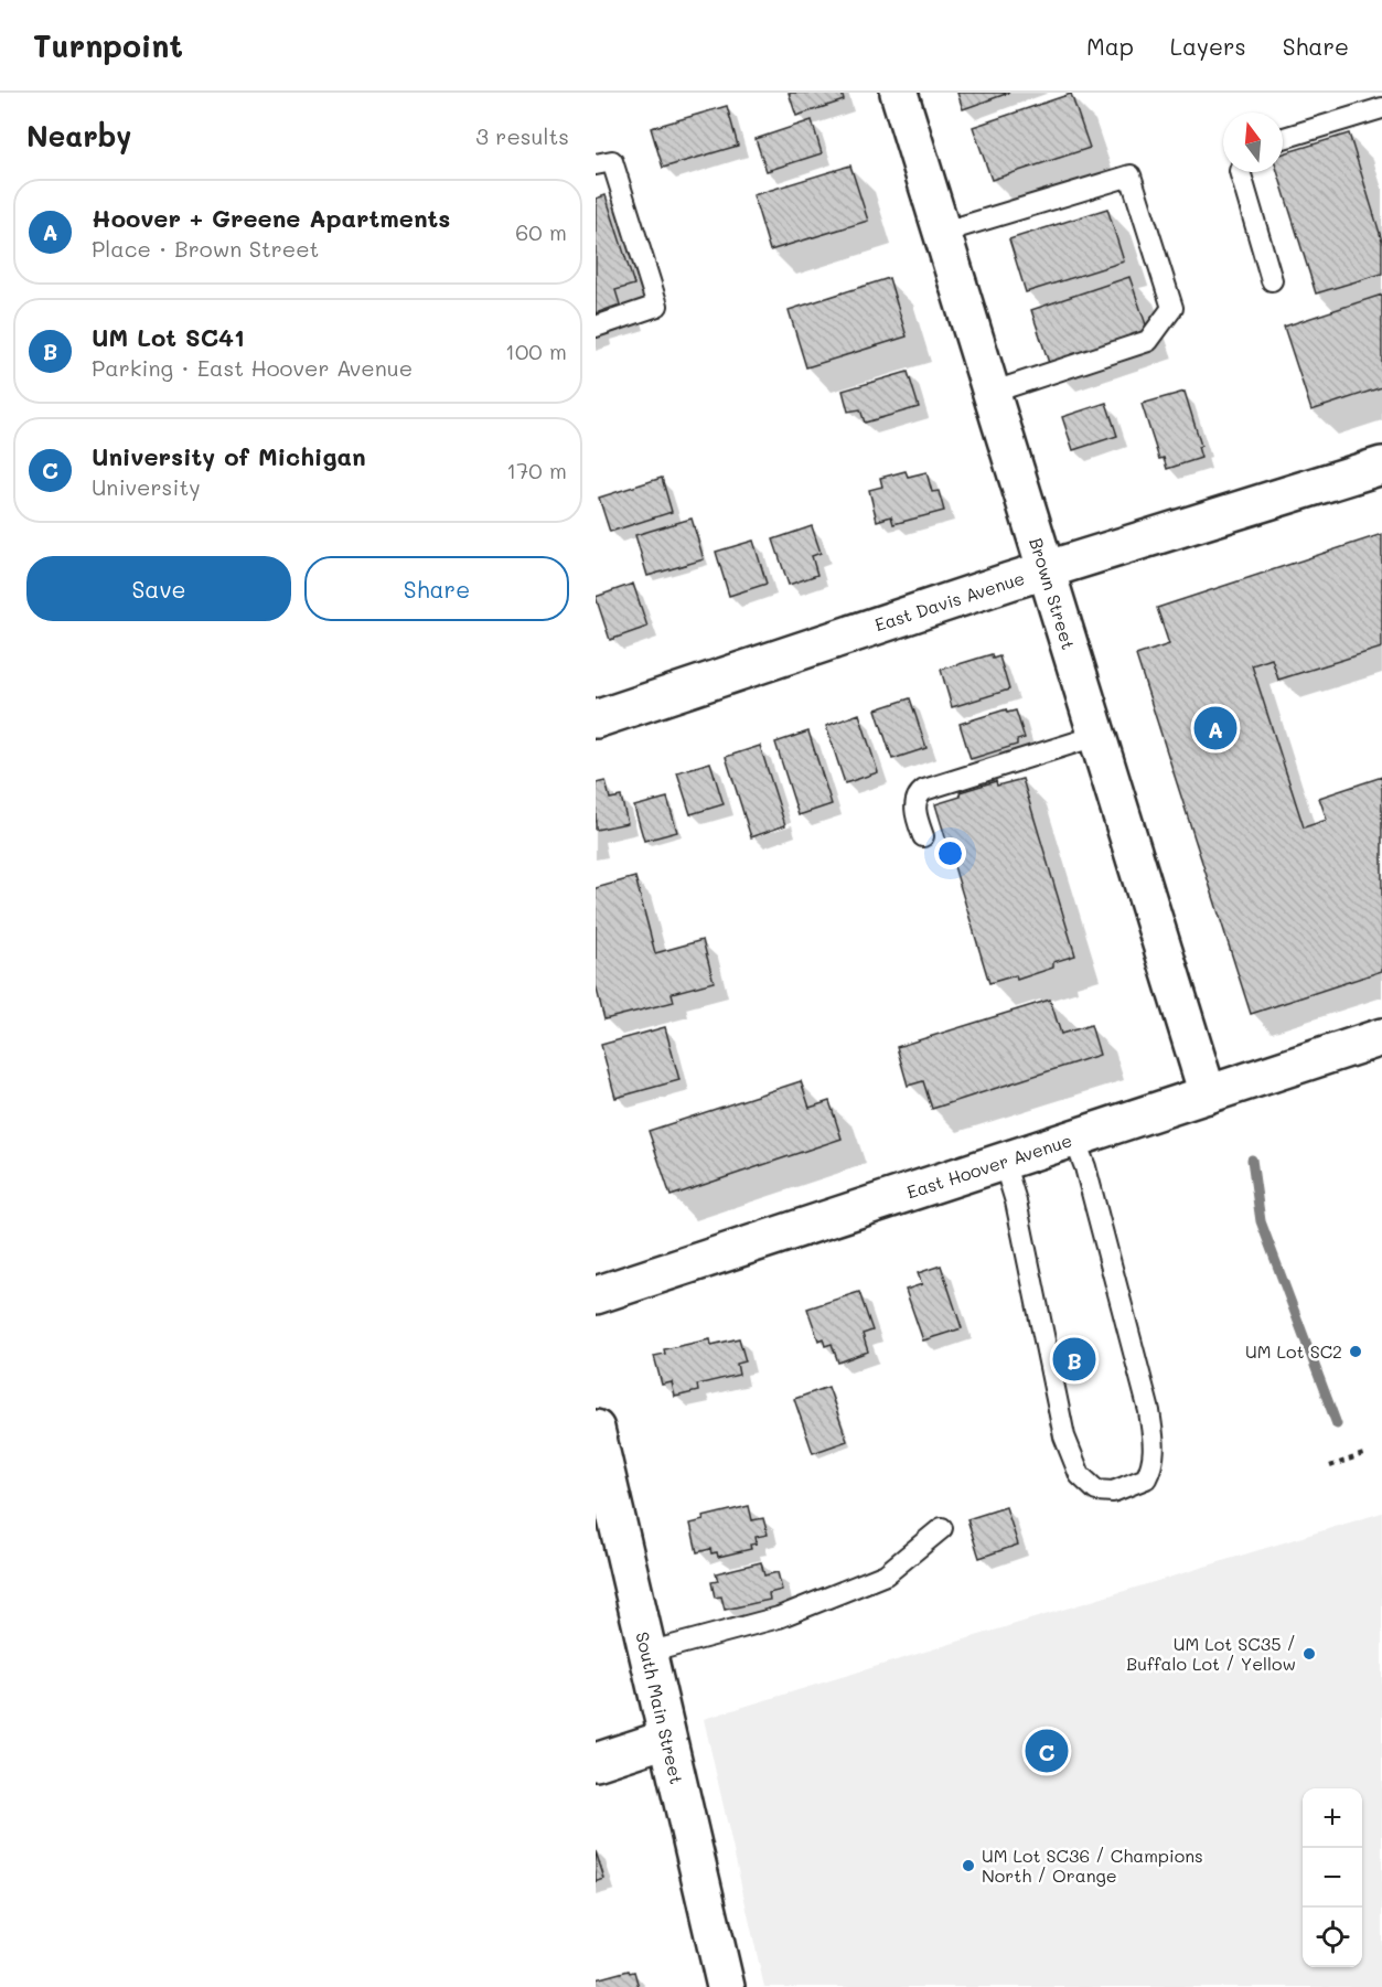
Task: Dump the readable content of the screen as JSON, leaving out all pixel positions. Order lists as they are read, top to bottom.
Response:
{
  "streets": {
    "street": [
      "Brown Street",
      "East Davis Avenue",
      "East Hoover Avenue",
      "South Main Street"
    ]
  },
  "crossings": [
    ["Brown Street", "East Davis Avenue"],
    ["Brown Street", "East Hoover Avenue"]
  ],
  "places": ["UM Lot SC2", "UM Lot SC35 / Buffalo Lot / Yellow", "UM Lot SC36 / Champions North / Orange"],
  "north": "top",
  "page": {
    "header": "Turnpoint",
    "nav": ["Map", "Layers", "Share"],
    "heading": ["Nearby", "3 results"],
    "list": [
      {
        "mark": "A",
        "name": "Hoover + Greene Apartments",
        "note": "Place · Brown Street",
        "value": "60 m"
      },
      {
        "mark": "B",
        "name": "UM Lot SC41",
        "note": "Parking · East Hoover Avenue",
        "value": "100 m"
      },
      {
        "mark": "C",
        "name": "University of Michigan",
        "note": "University",
        "value": "170 m"
      }
    ],
    "buttons": ["Save", "Share"],
    "pins": ["A", "B", "C"],
    "map_buttons": ["+", "−"]
  }
}
